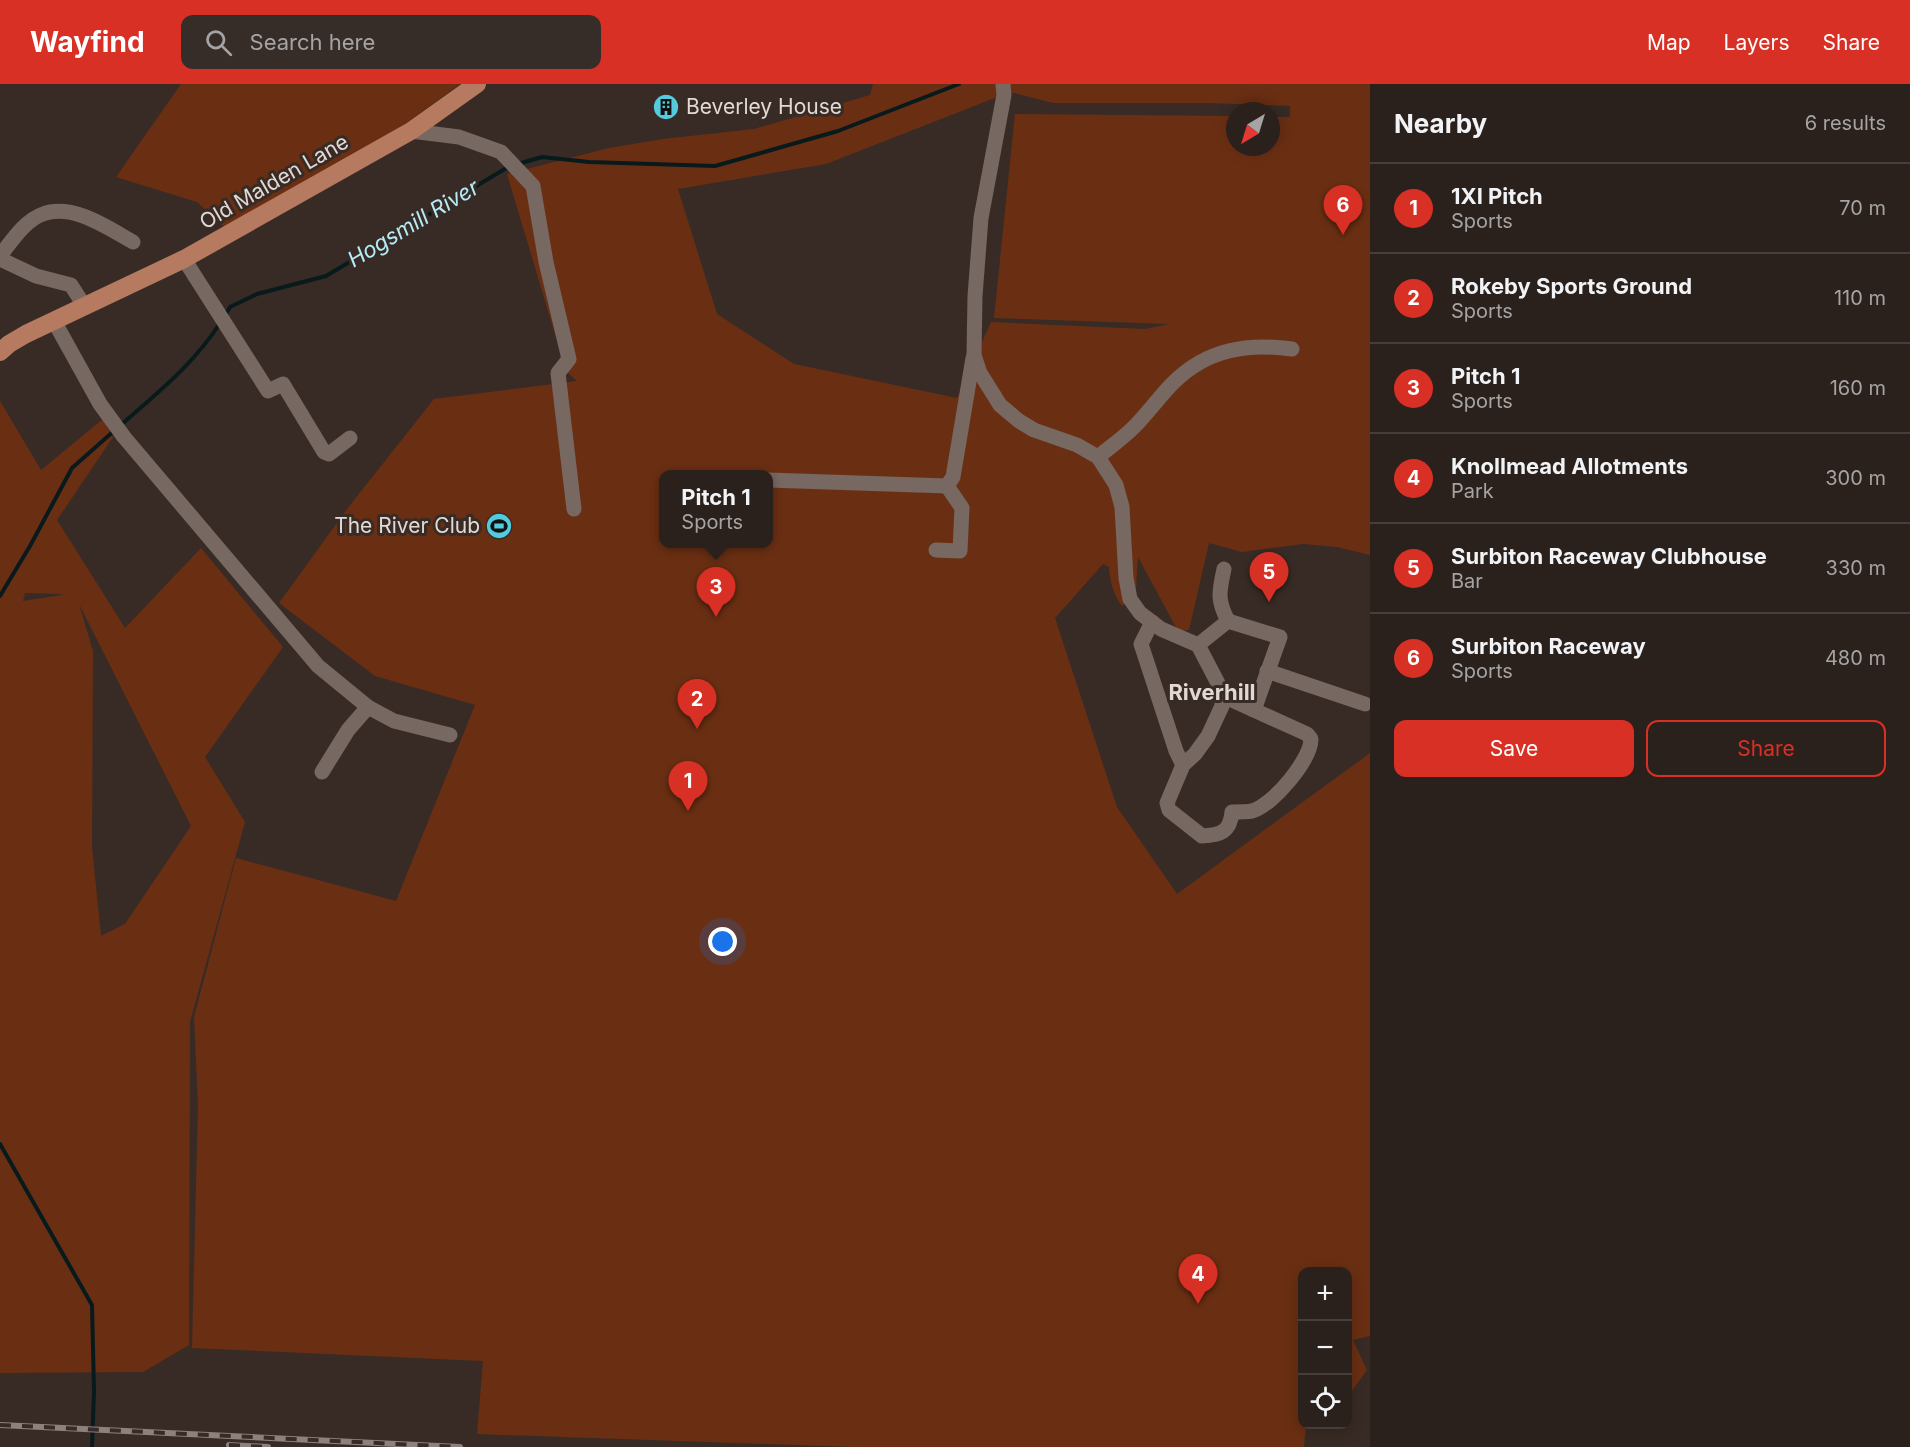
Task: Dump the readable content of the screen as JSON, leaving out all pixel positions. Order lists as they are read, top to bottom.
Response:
{
  "streets": {
    "main road": ["Old Malden Lane"]
  },
  "districts": ["Riverhill"],
  "water": ["Hogsmill River"],
  "places": {
    "building": ["Beverley House"],
    "sports": ["The River Club"]
  },
  "north": "bottom left",
  "page": {
    "header": "Wayfind",
    "search": "Search here",
    "nav": ["Map", "Layers", "Share"],
    "heading": ["Nearby", "6 results"],
    "list": [
      {
        "mark": "1",
        "name": "1XI Pitch",
        "note": "Sports",
        "value": "70 m"
      },
      {
        "mark": "2",
        "name": "Rokeby Sports Ground",
        "note": "Sports",
        "value": "110 m"
      },
      {
        "mark": "3",
        "name": "Pitch 1",
        "note": "Sports",
        "value": "160 m"
      },
      {
        "mark": "4",
        "name": "Knollmead Allotments",
        "note": "Park",
        "value": "300 m"
      },
      {
        "mark": "5",
        "name": "Surbiton Raceway Clubhouse",
        "note": "Bar",
        "value": "330 m"
      },
      {
        "mark": "6",
        "name": "Surbiton Raceway",
        "note": "Sports",
        "value": "480 m"
      }
    ],
    "pins": [
      "6",
      "5",
      "3",
      "2",
      "1",
      "4"
    ],
    "popup": ["Pitch 1", "Sports"],
    "buttons": ["Save", "Share"],
    "map_buttons": ["+", "−"]
  }
}
